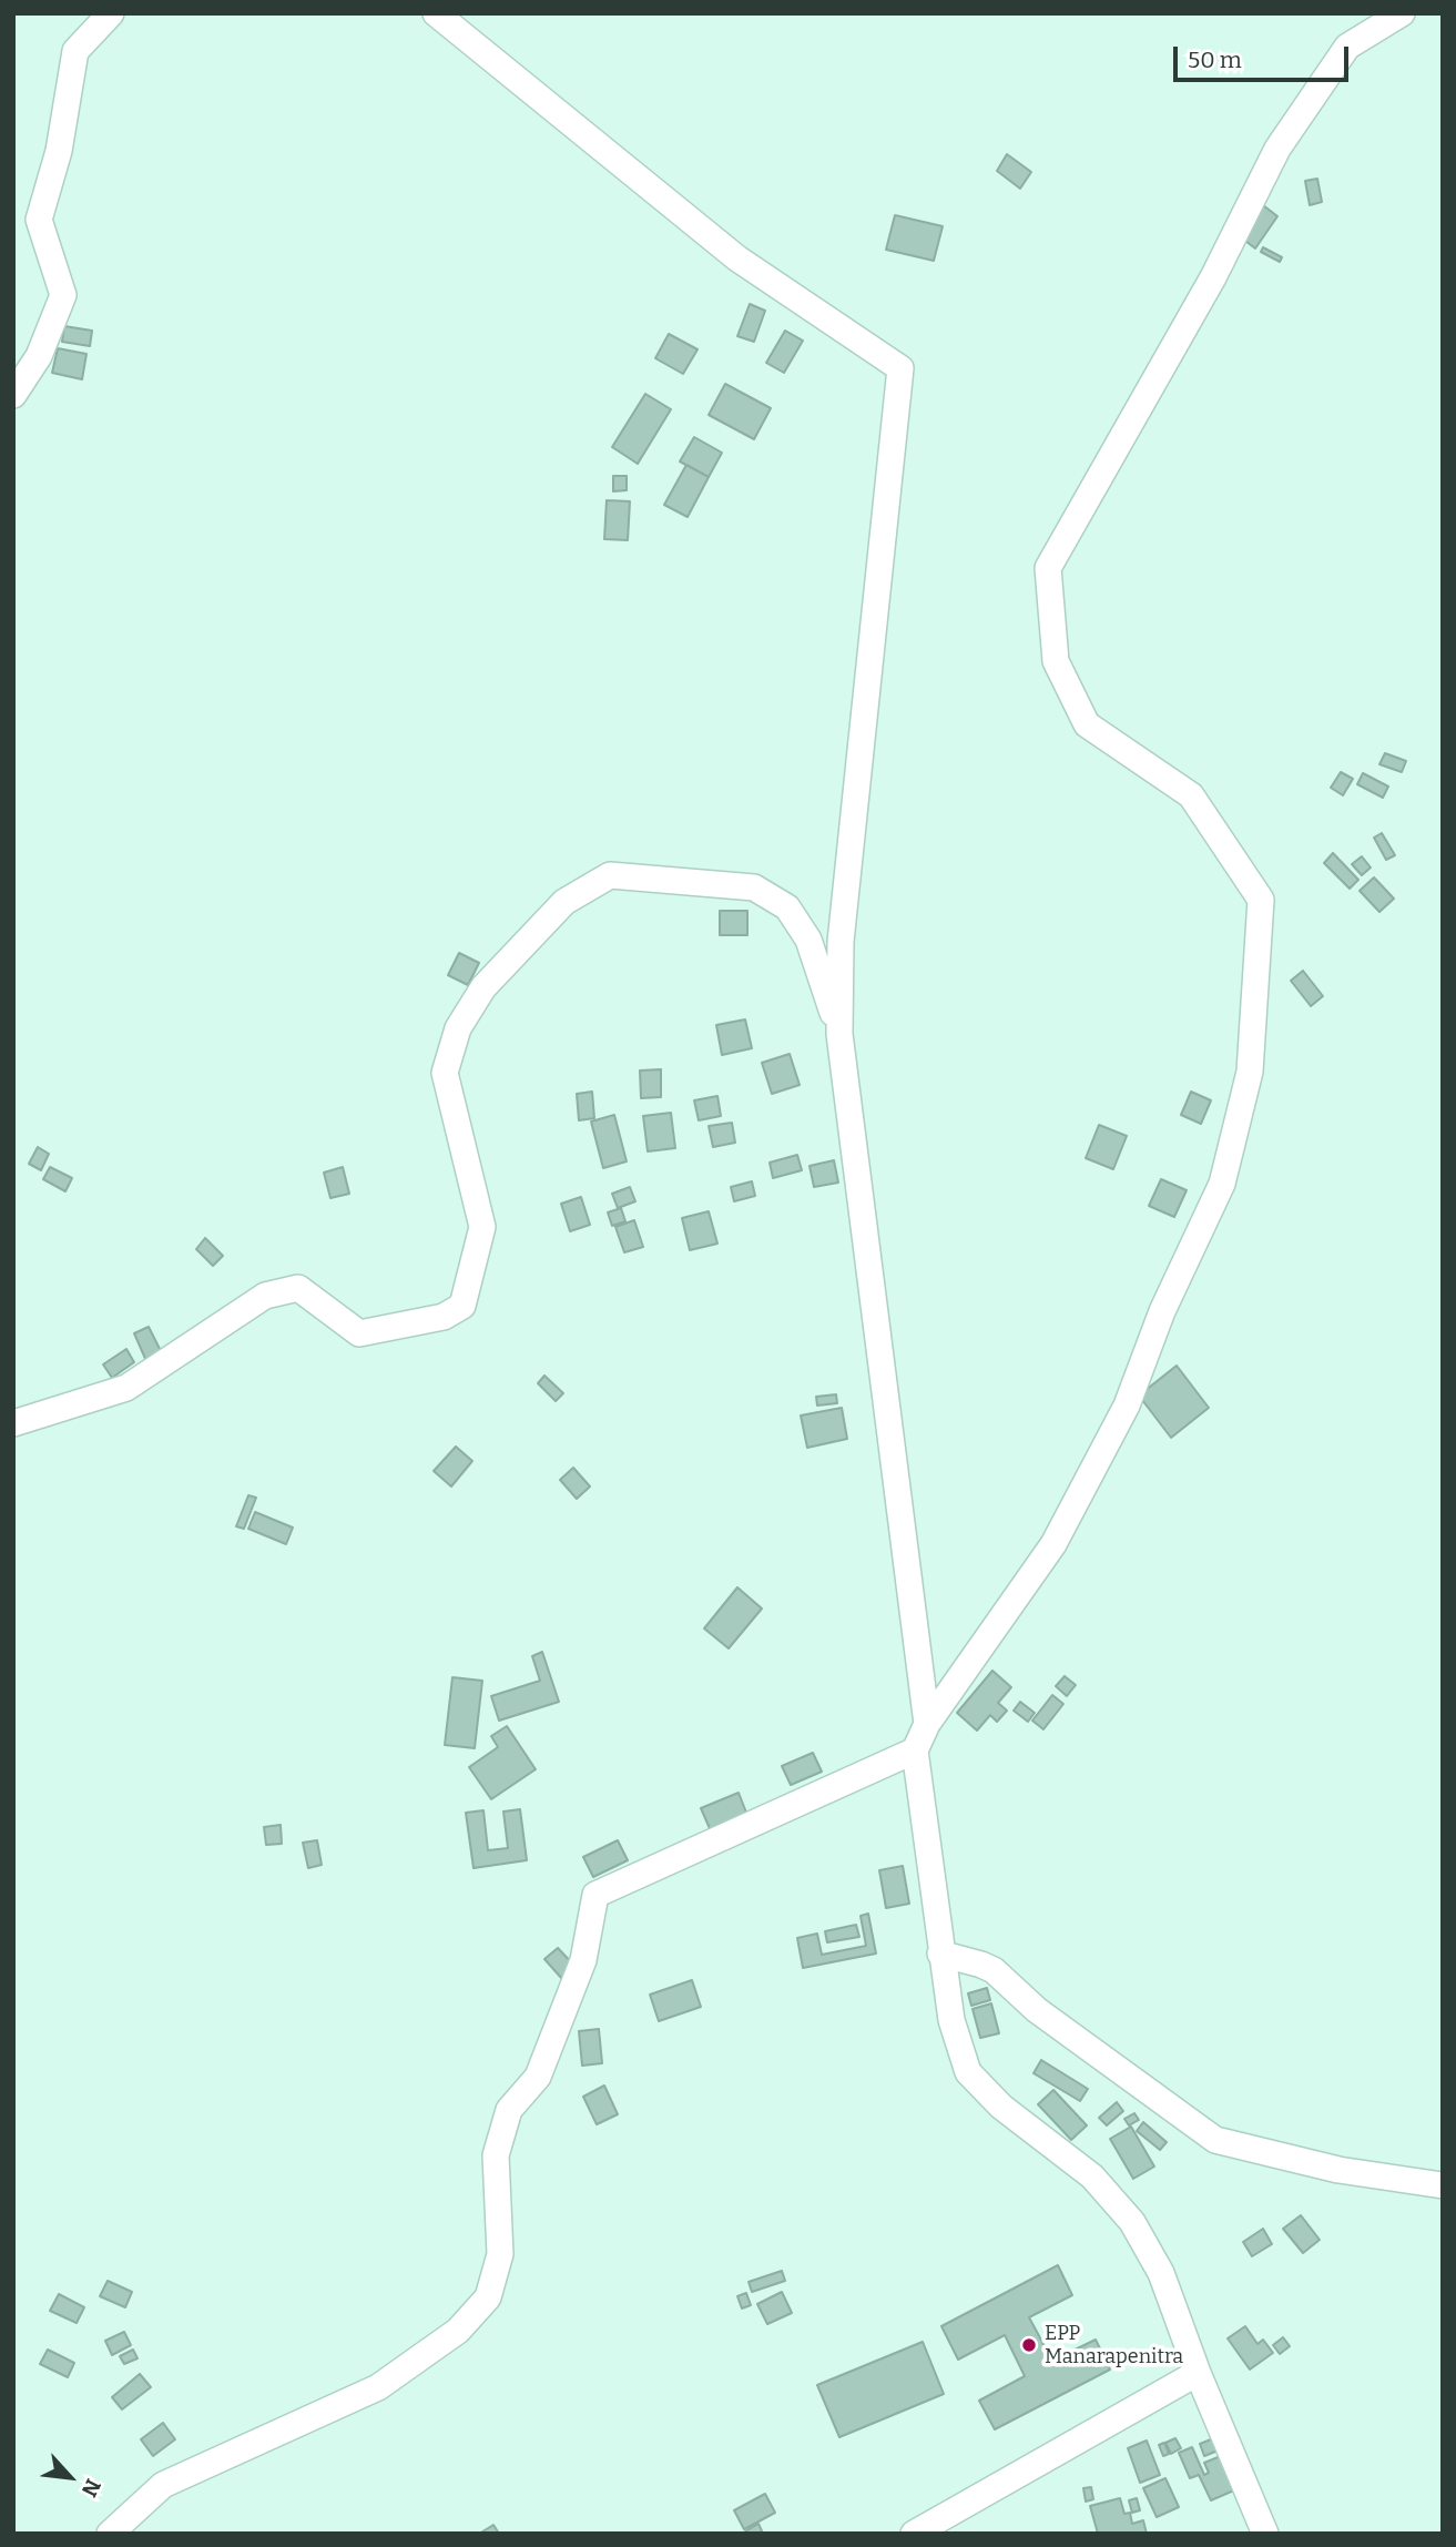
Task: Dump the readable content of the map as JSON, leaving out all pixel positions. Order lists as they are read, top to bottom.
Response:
{
  "places": ["EPP Manarapenitra"],
  "scale_bar": "50 m",
  "north": "bottom right"
}
